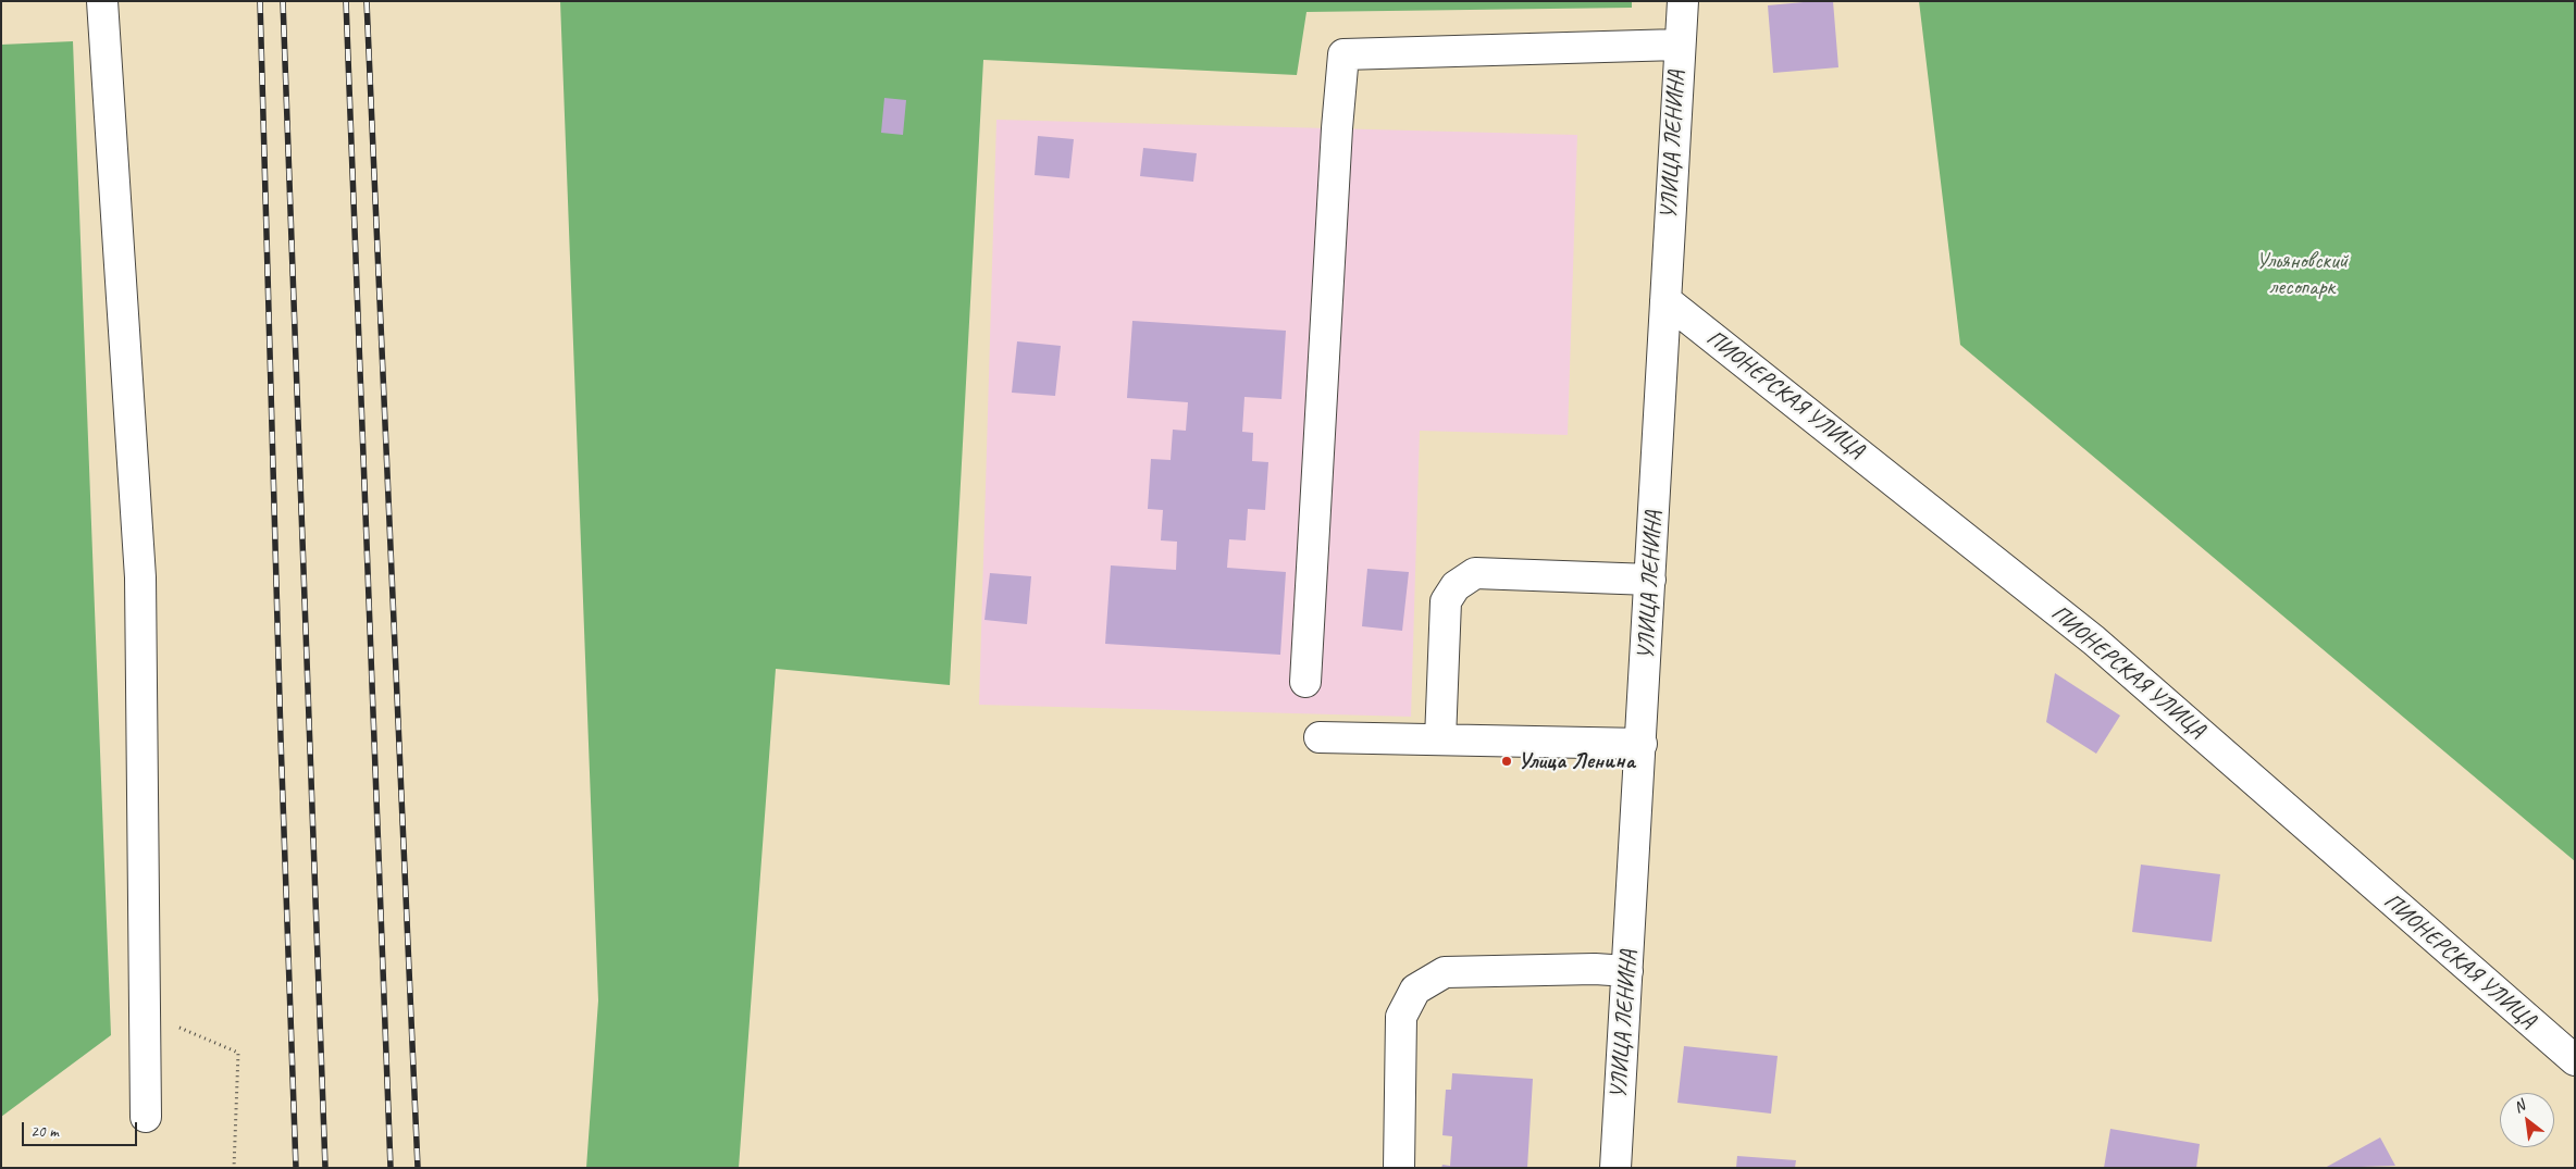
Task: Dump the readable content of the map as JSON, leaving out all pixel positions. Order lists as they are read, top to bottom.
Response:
{
  "streets": {
    "street": ["УЛИЦА ЛЕНИНА", "ПИОНЕРСКАЯ УЛИЦА"]
  },
  "crossings": [
    ["УЛИЦА ЛЕНИНА", "ПИОНЕРСКАЯ УЛИЦА"]
  ],
  "parks": ["Ульяновский лесопарк"],
  "places": ["Улица Ленина"],
  "scale_bar": "20 m",
  "north": "top left"
}
